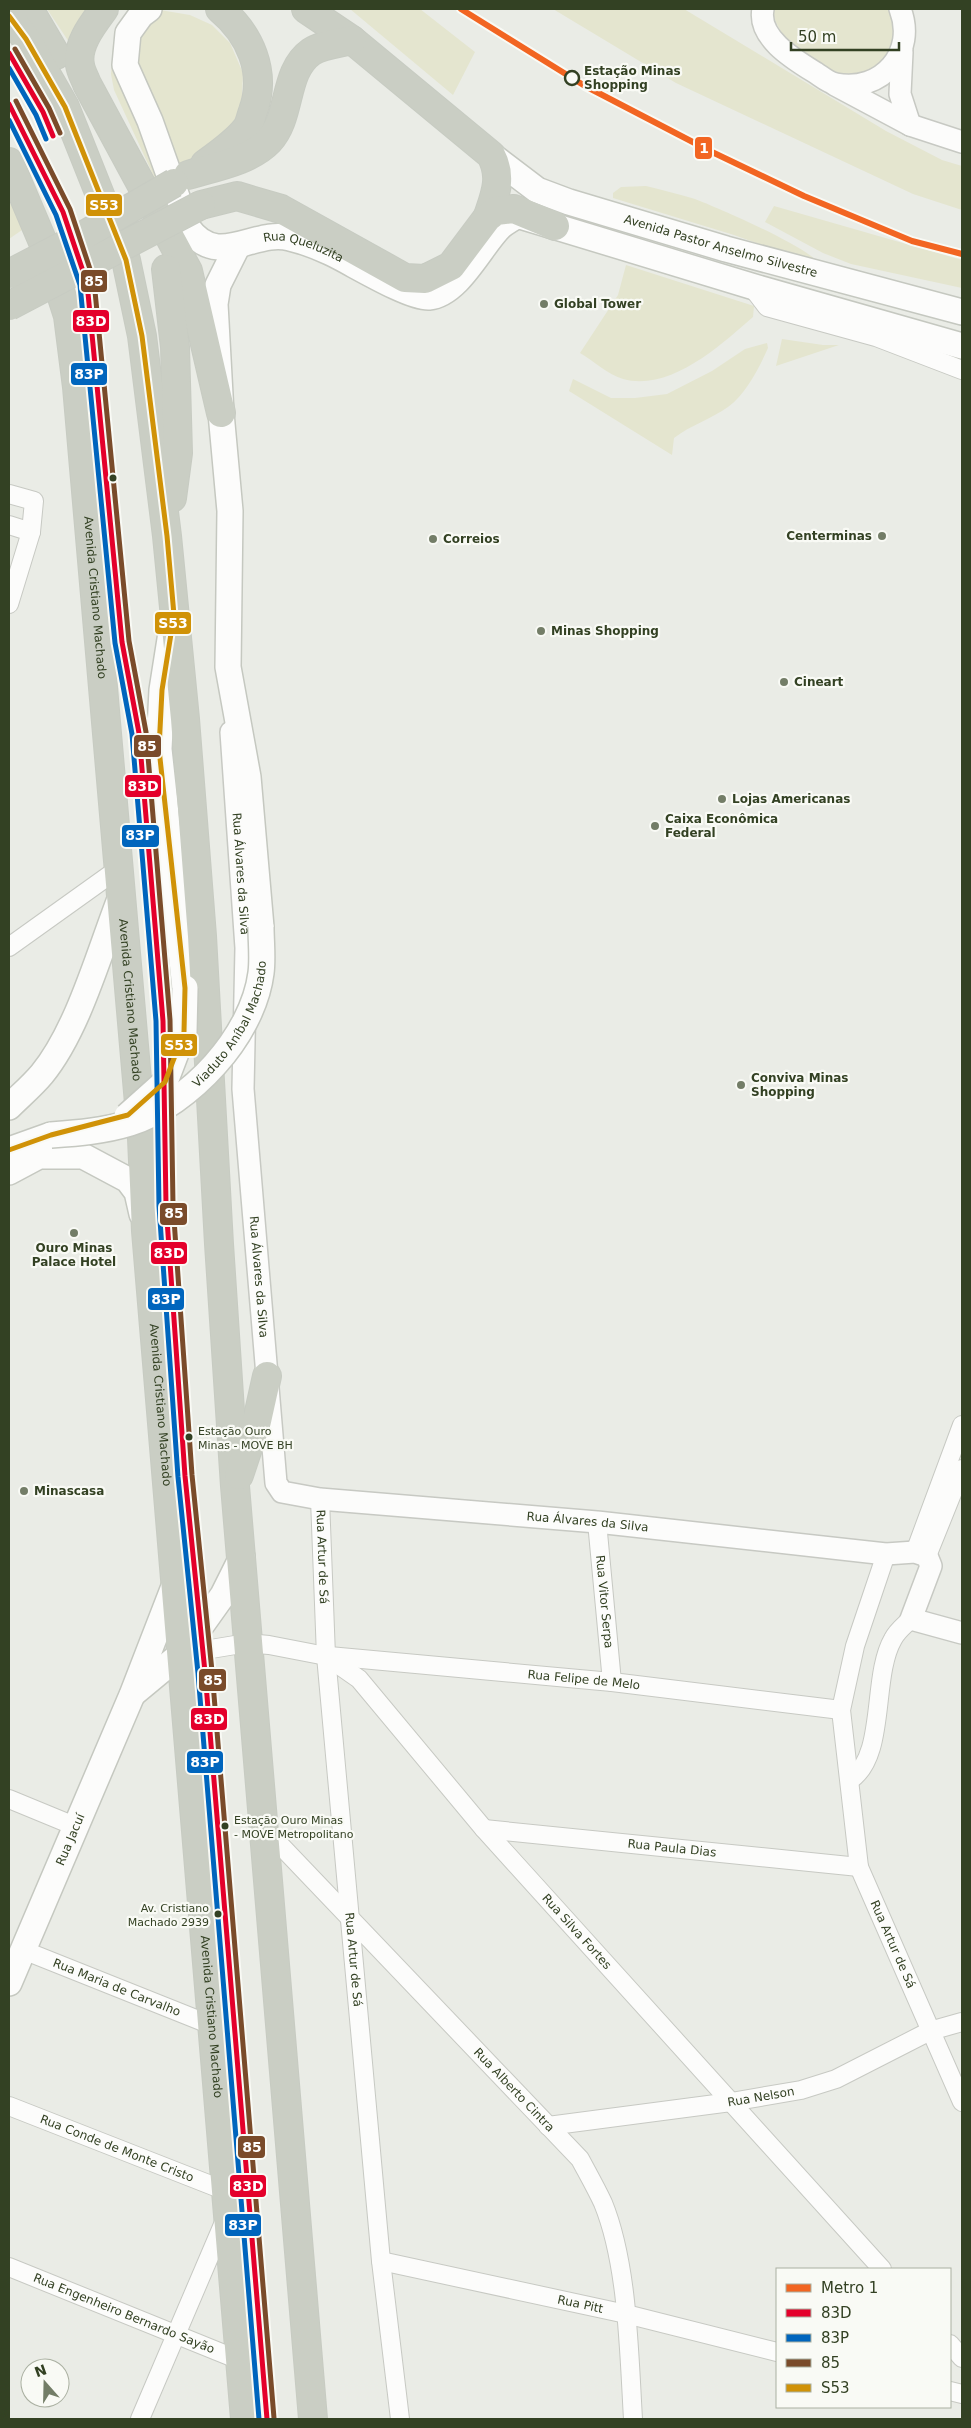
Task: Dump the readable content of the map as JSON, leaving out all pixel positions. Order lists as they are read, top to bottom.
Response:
{
  "streets": {
    "highway": ["Avenida Cristiano Machado"],
    "main road": [
      "Avenida Pastor Anselmo Silvestre",
      "Rua Queluzita",
      "Rua Álvares da Silva",
      "Viaduto Aníbal Machado",
      "Rua Jacuí"
    ],
    "street": [
      "Rua Artur de Sá",
      "Rua Vitor Serpa",
      "Rua Felipe de Melo",
      "Rua Paula Dias",
      "Rua Silva Fortes",
      "Rua Maria de Carvalho",
      "Rua Alberto Cintra",
      "Rua Nelson",
      "Rua Conde de Monte Cristo",
      "Rua Pitt",
      "Rua Engenheiro Bernardo Sayão"
    ]
  },
  "crossings": [
    ["Avenida Cristiano Machado", "Rua Jacuí"],
    ["Avenida Cristiano Machado", "Rua Maria de Carvalho"],
    ["Avenida Cristiano Machado", "Rua Conde de Monte Cristo"],
    ["Avenida Cristiano Machado", "Rua Engenheiro Bernardo Sayão"],
    ["Rua Álvares da Silva", "Viaduto Aníbal Machado"],
    ["Rua Álvares da Silva", "Rua Artur de Sá"],
    ["Rua Álvares da Silva", "Rua Vitor Serpa"],
    ["Rua Artur de Sá", "Rua Felipe de Melo"],
    ["Rua Artur de Sá", "Rua Paula Dias"],
    ["Rua Artur de Sá", "Rua Silva Fortes"],
    ["Rua Artur de Sá", "Rua Alberto Cintra"],
    ["Rua Artur de Sá", "Rua Nelson"],
    ["Rua Artur de Sá", "Rua Pitt"],
    ["Rua Vitor Serpa", "Rua Felipe de Melo"],
    ["Rua Felipe de Melo", "Rua Silva Fortes"],
    ["Rua Jacuí", "Rua Maria de Carvalho"],
    ["Rua Paula Dias", "Rua Silva Fortes"],
    ["Rua Silva Fortes", "Rua Nelson"],
    ["Rua Alberto Cintra", "Rua Nelson"],
    ["Rua Alberto Cintra", "Rua Pitt"]
  ],
  "places": [
    "Estação Minas Shopping",
    "Global Tower",
    "Centerminas",
    "Correios",
    "Minas Shopping",
    "Cineart",
    "Lojas Americanas",
    "Caixa Econômica Federal",
    "Conviva Minas Shopping",
    "Ouro Minas Palace Hotel",
    "Estação Ouro Minas - MOVE BH",
    "Minascasa",
    "Estação Ouro Minas - MOVE Metropolitano",
    "Av. Cristiano Machado 2939"
  ],
  "lines": [
    "metro line 1",
    "transit line S53",
    "transit line 85",
    "transit line 83D",
    "transit line 83P"
  ],
  "legend": [
    "Metro 1",
    "83D",
    "83P",
    "85",
    "S53"
  ],
  "scale_bar": "50 m",
  "north": "top"
}
